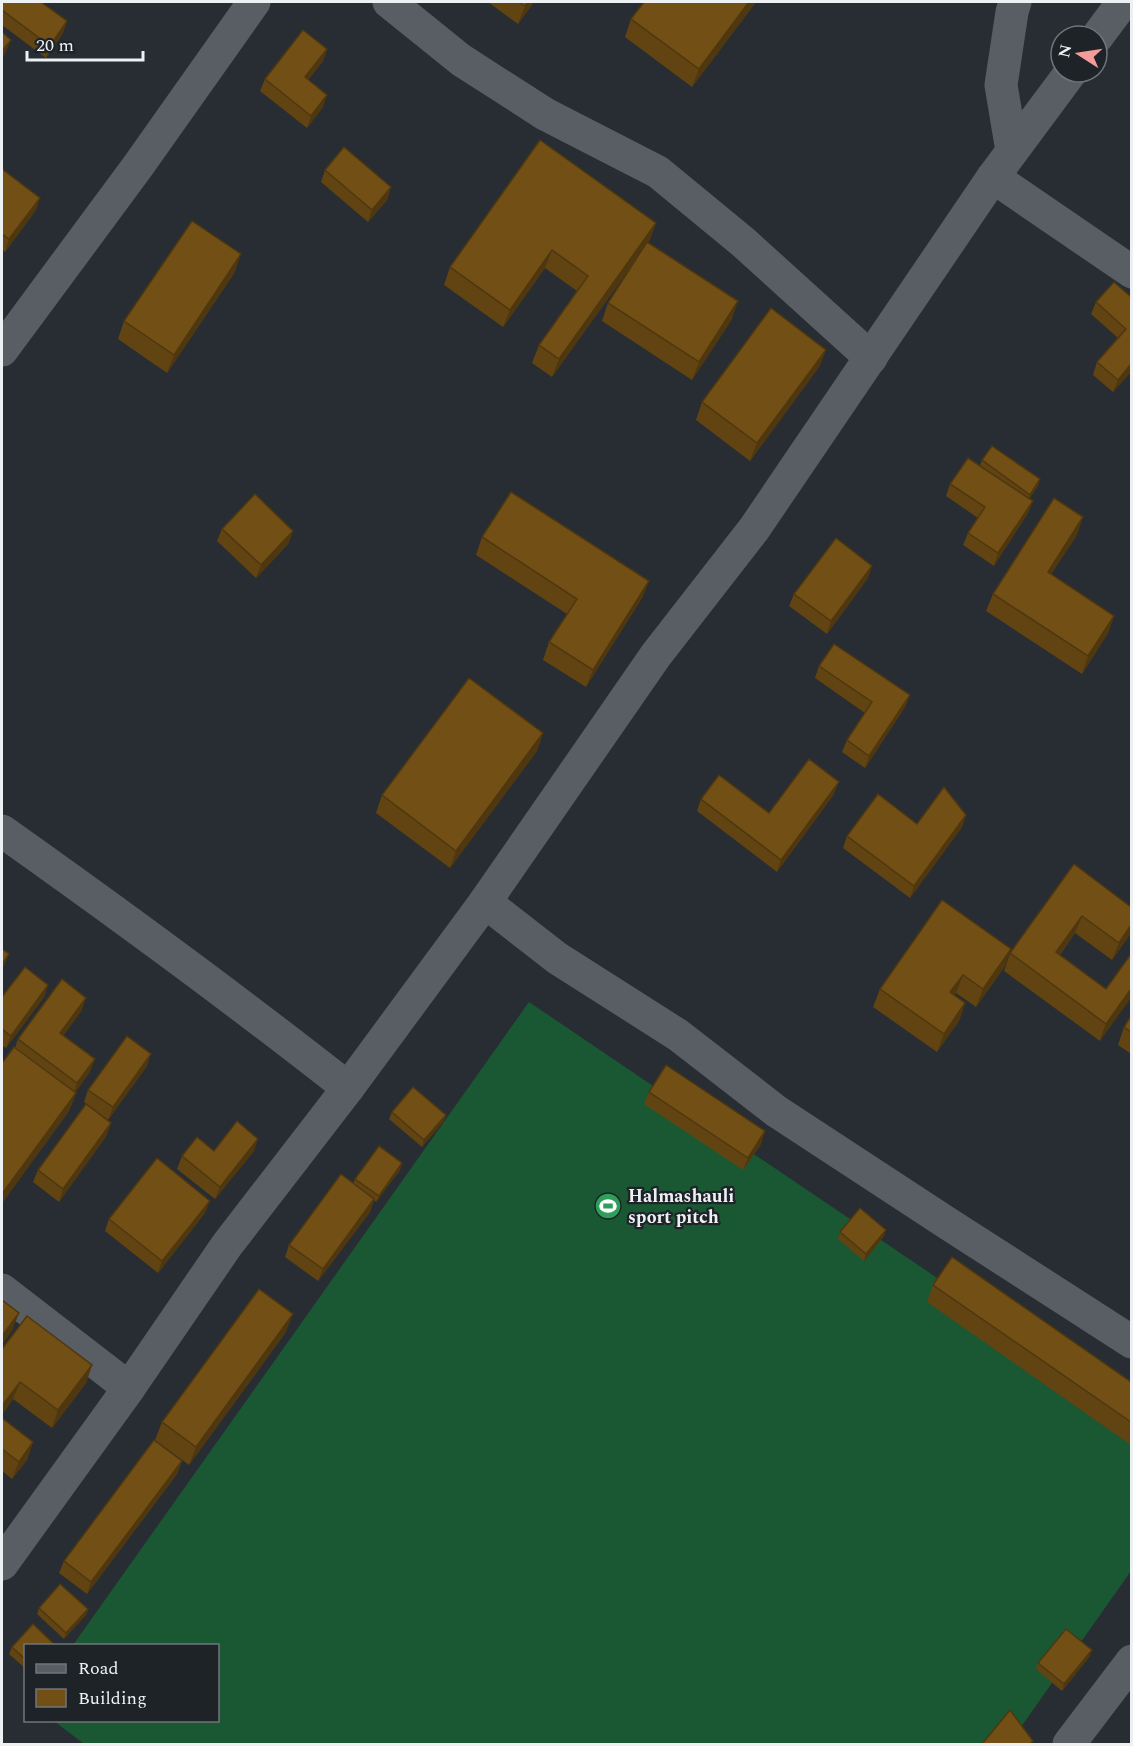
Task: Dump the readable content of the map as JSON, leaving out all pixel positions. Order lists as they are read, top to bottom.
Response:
{
  "places": {
    "sports": ["Halmashauli sport pitch"]
  },
  "legend": ["Road", "Building"],
  "scale_bar": "20 m",
  "north": "left"
}
